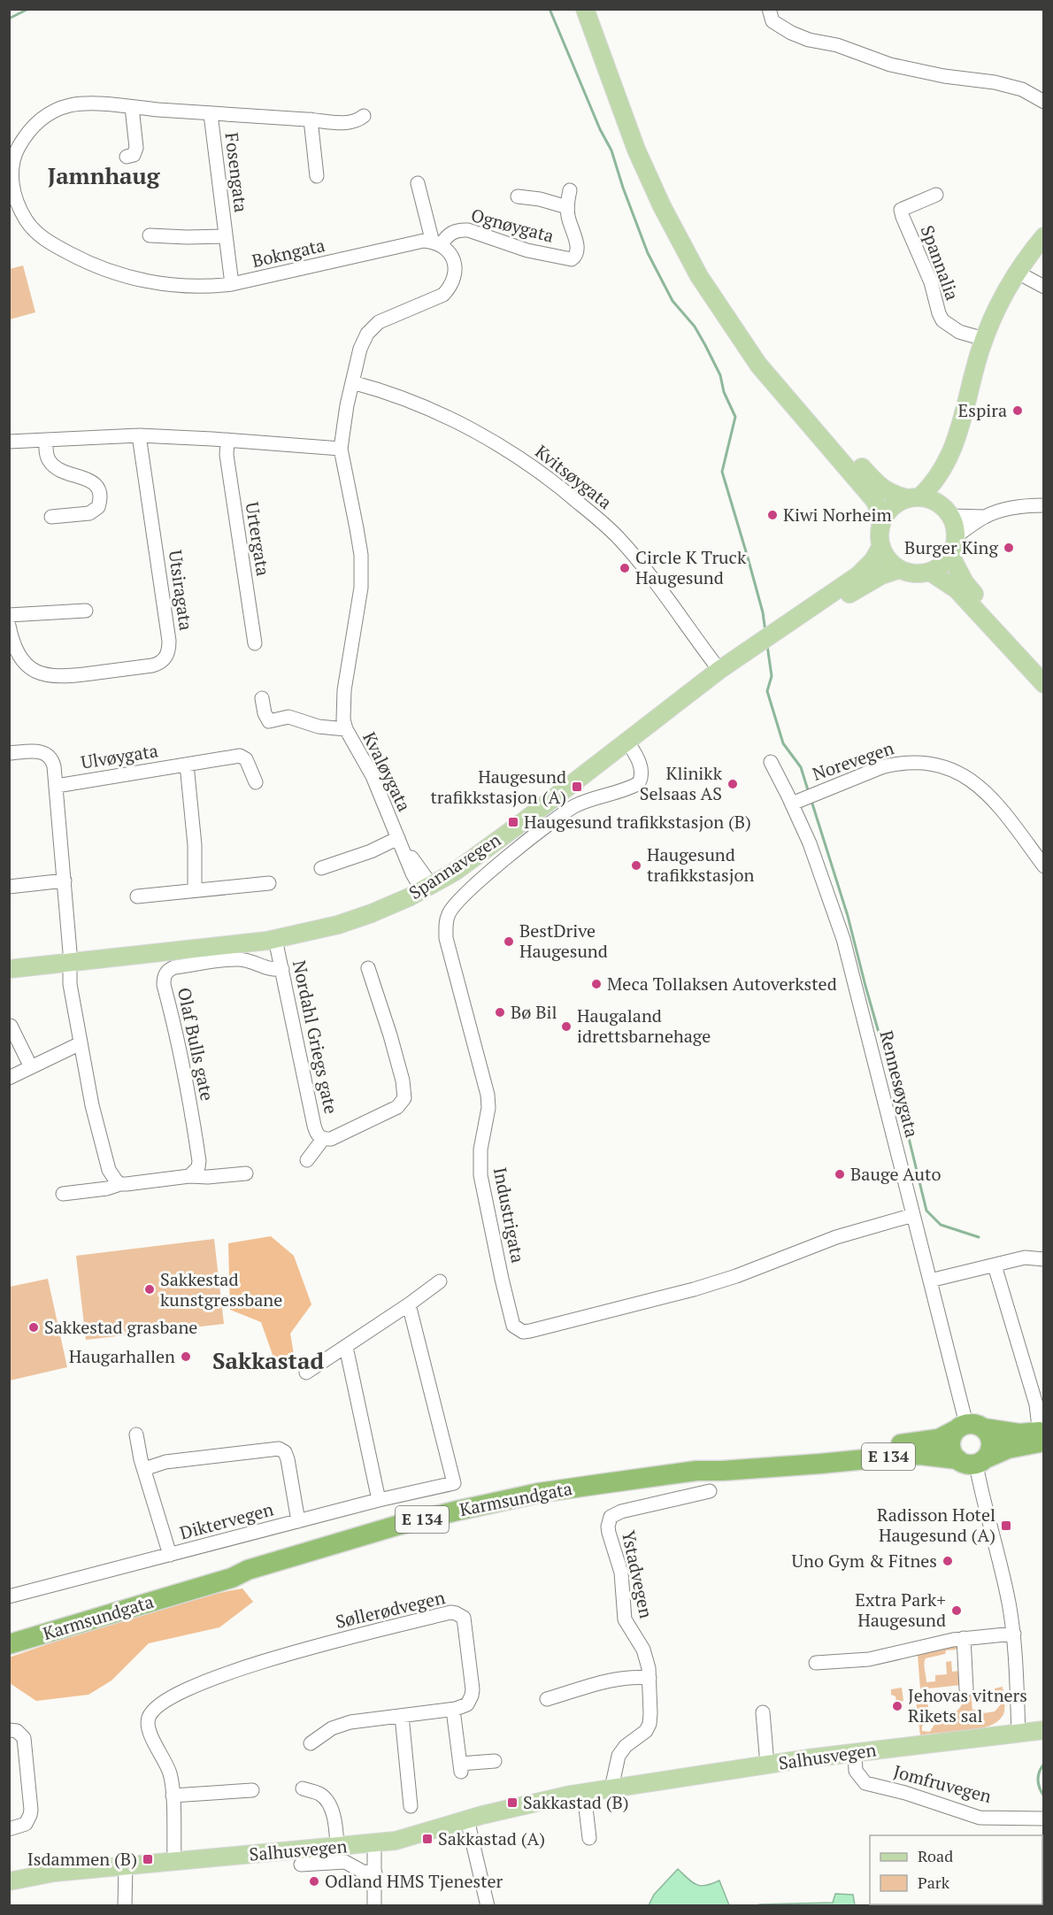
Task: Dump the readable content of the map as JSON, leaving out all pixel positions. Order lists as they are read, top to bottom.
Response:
{
  "streets": {
    "highway": ["E 134", "Karmsundgata"],
    "main road": ["Spannavegen", "Salhusvegen"],
    "street": [
      "Fosengata",
      "Ognøygata",
      "Bokngata",
      "Spannalia",
      "Kvitsøygata",
      "Urtergata",
      "Utsiragata",
      "Ulvøygata",
      "Norevegen",
      "Kvaløygata",
      "Nordahl Griegs gate",
      "Olaf Bulls gate",
      "Rennesøygata",
      "Industrigata",
      "Diktervegen",
      "Ystadvegen",
      "Søllerødvegen",
      "Jomfruvegen"
    ]
  },
  "crossings": [
    ["Fosengata", "Bokngata"],
    ["Ognøygata", "Bokngata"],
    ["Kvitsøygata", "Spannavegen"],
    ["Norevegen", "Rennesøygata"],
    ["Kvaløygata", "Spannavegen"],
    ["Spannavegen", "Nordahl Griegs gate"],
    ["Spannavegen", "Industrigata"],
    ["Nordahl Griegs gate", "Olaf Bulls gate"],
    ["Rennesøygata", "Industrigata"],
    ["Rennesøygata", "Karmsundgata"],
    ["Salhusvegen", "Jomfruvegen"]
  ],
  "districts": ["Jamnhaug", "Sakkastad"],
  "places": {
    "other": [
      "Espira",
      "Kiwi Norheim",
      "Burger King",
      "Circle K Truck Haugesund",
      "Klinikk Selsaas AS",
      "Haugesund trafikkstasjon",
      "BestDrive Haugesund",
      "Meca Tollaksen Autoverksted",
      "Bø Bil",
      "Haugaland idrettsbarnehage",
      "Bauge Auto",
      "Sakkestad kunstgressbane",
      "Sakkestad grasbane",
      "Haugarhallen",
      "Uno Gym & Fitnes",
      "Extra Park+ Haugesund",
      "Jehovas vitners Rikets sal",
      "Odland HMS Tjenester"
    ],
    "transit": [
      "Haugesund trafikkstasjon (A)",
      "Haugesund trafikkstasjon (B)",
      "Radisson Hotel Haugesund (A)",
      "Sakkastad (B)",
      "Sakkastad (A)",
      "Isdammen (B)"
    ]
  },
  "legend": ["Road", "Park"]
}
